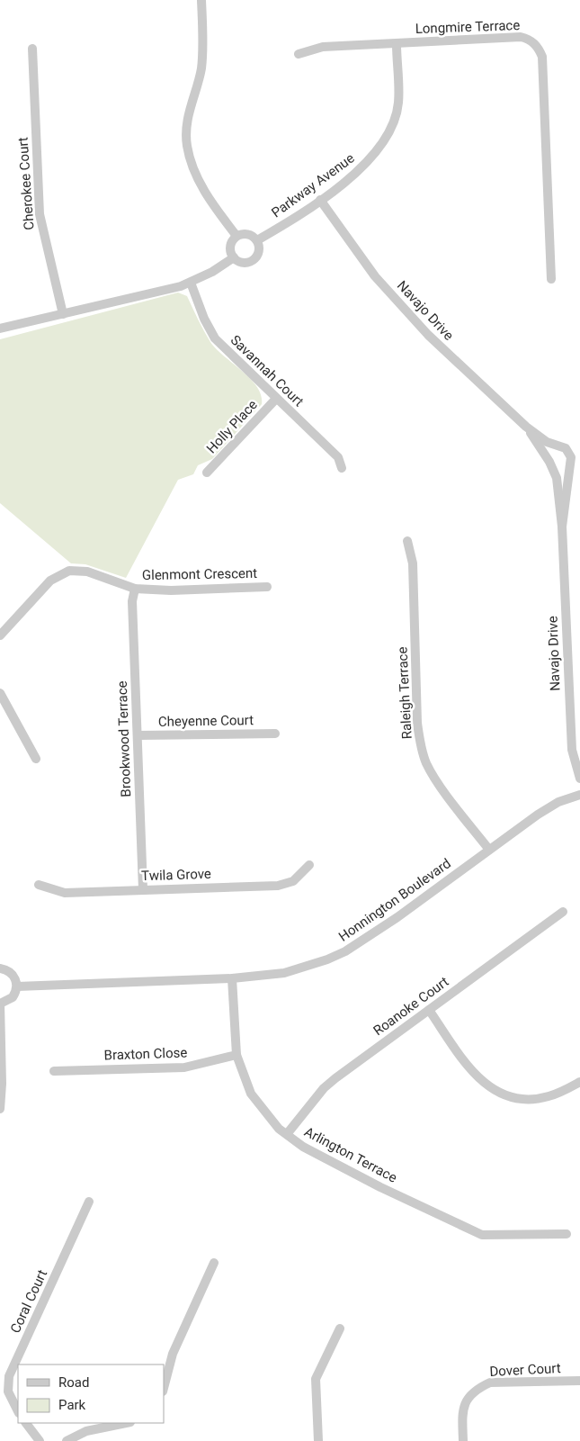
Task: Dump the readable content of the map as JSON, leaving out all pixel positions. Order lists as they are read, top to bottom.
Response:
{
  "streets": {
    "street": [
      "Longmire Terrace",
      "Cherokee Court",
      "Parkway Avenue",
      "Navajo Drive",
      "Savannah Court",
      "Holly Place",
      "Glenmont Crescent",
      "Raleigh Terrace",
      "Cheyenne Court",
      "Brookwood Terrace",
      "Twila Grove",
      "Honnington Boulevard",
      "Roanoke Court",
      "Braxton Close",
      "Arlington Terrace",
      "Coral Court",
      "Dover Court"
    ]
  },
  "crossings": [
    ["Longmire Terrace", "Parkway Avenue"],
    ["Parkway Avenue", "Navajo Drive"],
    ["Savannah Court", "Holly Place"],
    ["Glenmont Crescent", "Brookwood Terrace"],
    ["Raleigh Terrace", "Honnington Boulevard"],
    ["Cheyenne Court", "Brookwood Terrace"],
    ["Brookwood Terrace", "Twila Grove"],
    ["Honnington Boulevard", "Arlington Terrace"],
    ["Roanoke Court", "Arlington Terrace"],
    ["Braxton Close", "Arlington Terrace"]
  ],
  "legend": ["Road", "Park"]
}
